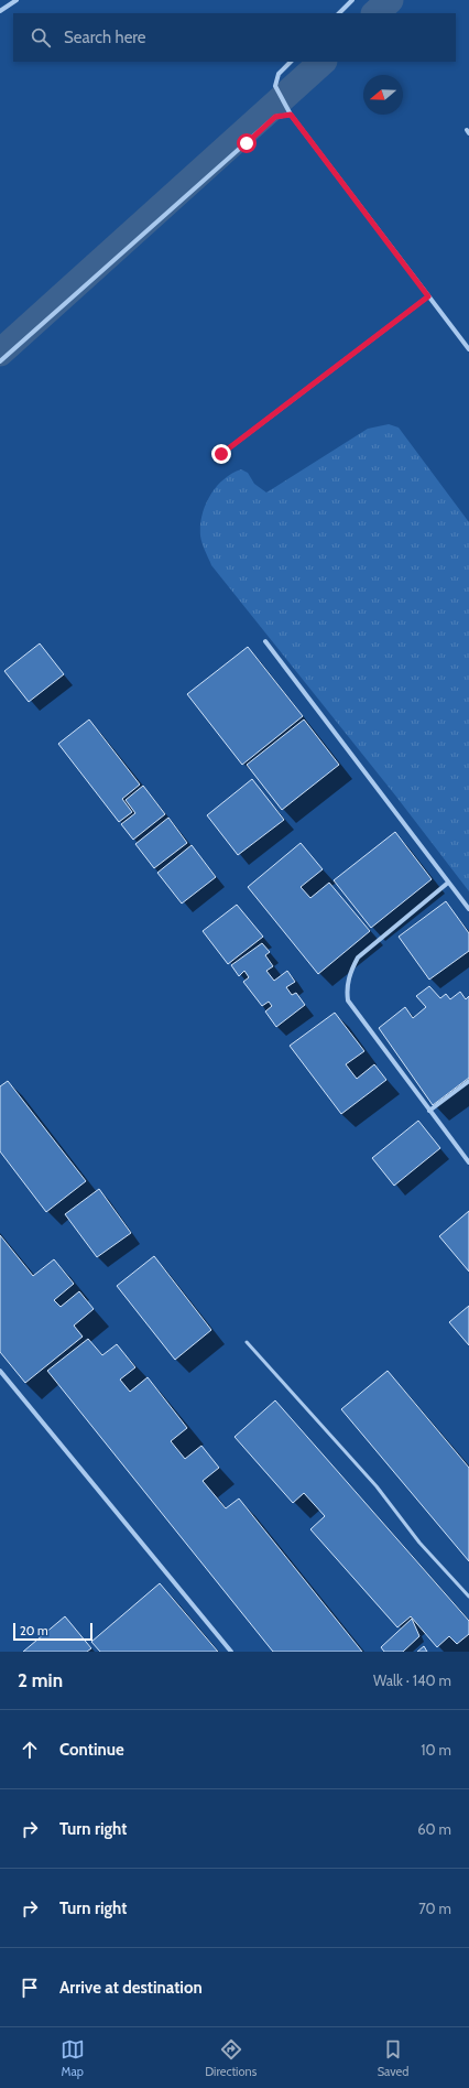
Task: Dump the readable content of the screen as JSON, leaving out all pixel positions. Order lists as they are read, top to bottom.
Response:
{
  "scale_bar": "20 m",
  "north": "left",
  "page": {
    "search": "Search here",
    "scale": "20 m",
    "heading": ["2 min", "Walk · 140 m"],
    "list": [
      ["Continue", "10 m"],
      ["Turn right", "60 m"],
      ["Turn right", "70 m"],
      "Arrive at destination"
    ],
    "nav": ["Map", "Directions", "Saved"]
  }
}
